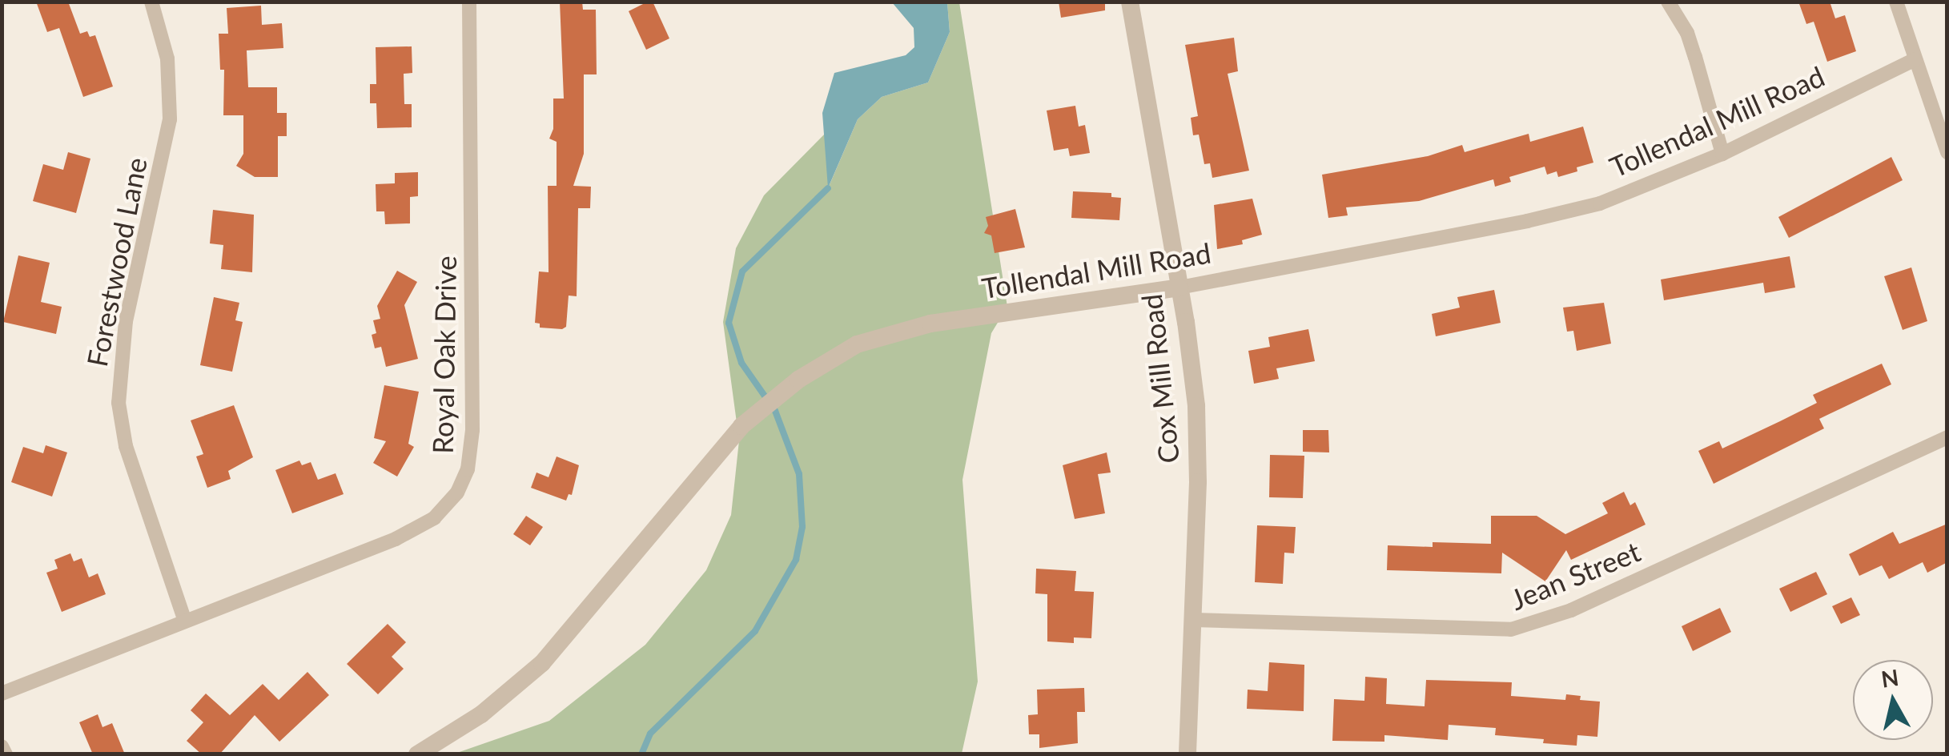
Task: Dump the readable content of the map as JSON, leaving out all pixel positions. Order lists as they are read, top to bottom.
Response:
{
  "streets": {
    "street": [
      "Tollendal Mill Road",
      "Forestwood Lane",
      "Royal Oak Drive",
      "Cox Mill Road",
      "Jean Street"
    ]
  },
  "crossings": [
    ["Tollendal Mill Road", "Cox Mill Road"],
    ["Forestwood Lane", "Royal Oak Drive"],
    ["Cox Mill Road", "Jean Street"]
  ],
  "north": "top"
}
